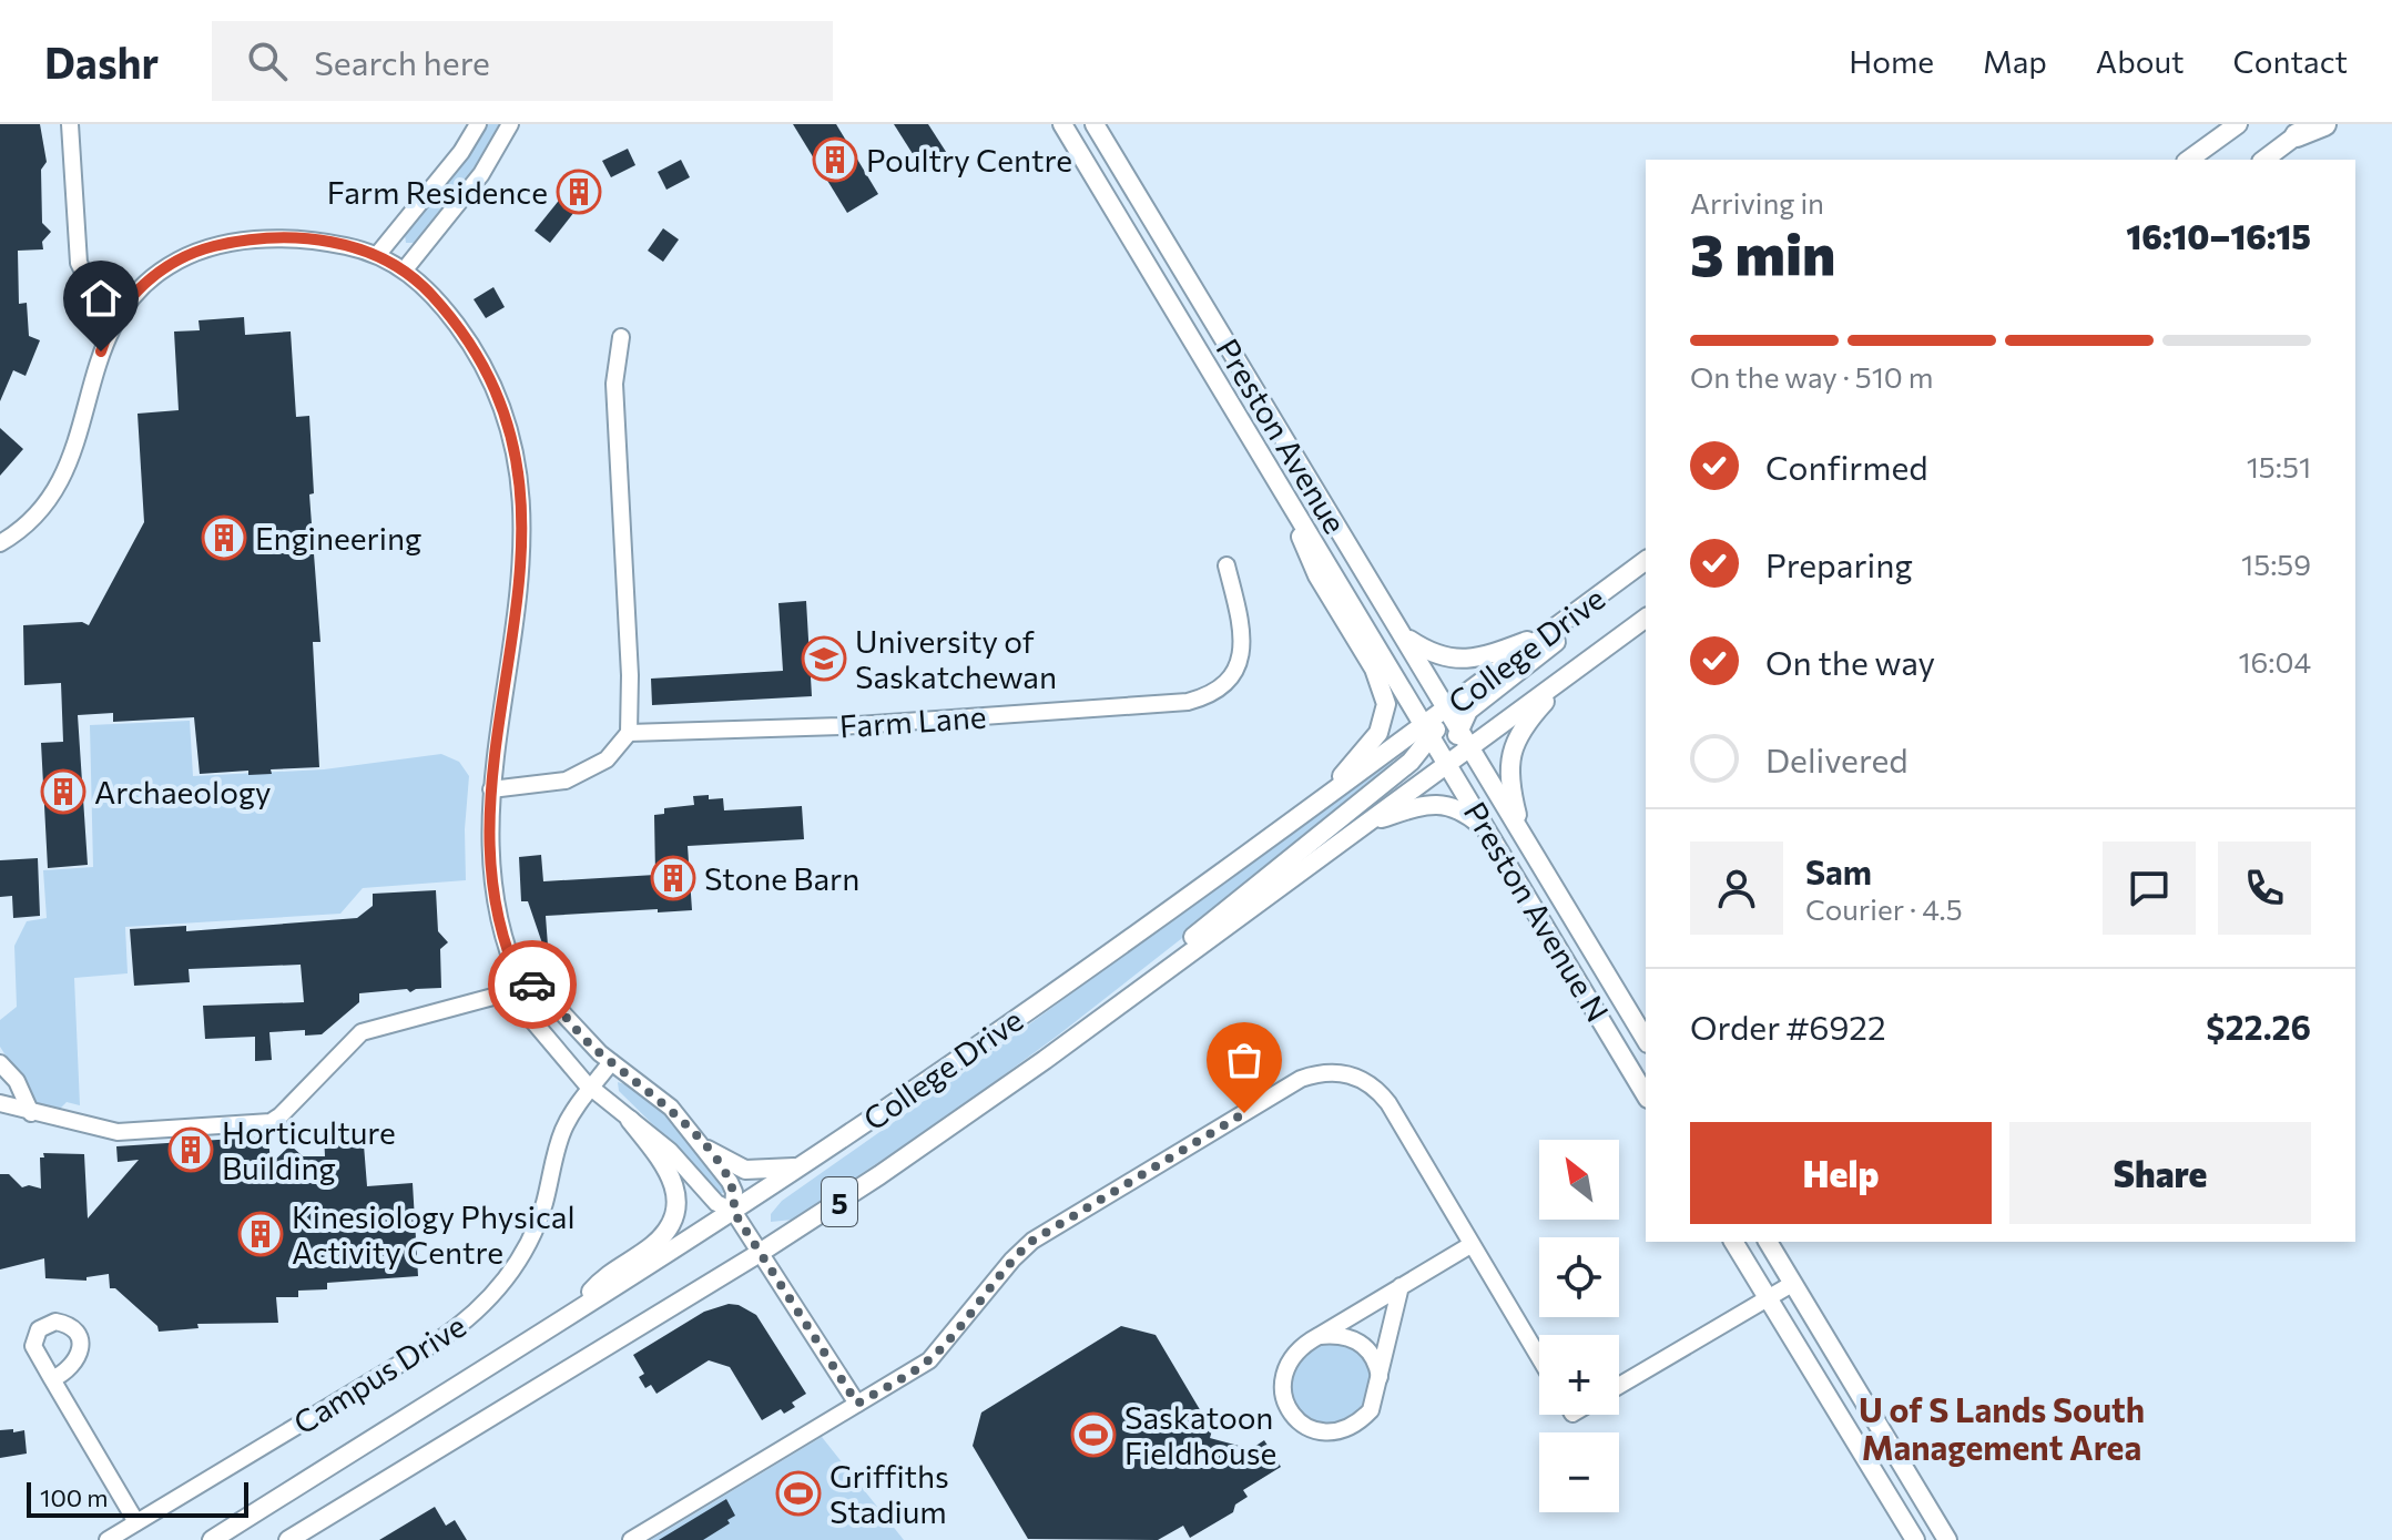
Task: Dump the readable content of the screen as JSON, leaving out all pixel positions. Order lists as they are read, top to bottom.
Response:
{
  "streets": {
    "main road": [
      "Preston Avenue",
      "College Drive",
      "Preston Avenue N",
      "5"
    ],
    "street": ["Farm Lane", "Campus Drive"]
  },
  "crossings": [
    ["Preston Avenue", "College Drive"],
    ["Preston Avenue", "Preston Avenue N"],
    ["College Drive", "Preston Avenue N"]
  ],
  "districts": ["U of S Lands South Management Area"],
  "places": {
    "building": [
      "Poultry Centre",
      "Farm Residence",
      "Engineering",
      "Archaeology",
      "Stone Barn",
      "Horticulture Building",
      "Kinesiology Physical Activity Centre"
    ],
    "school or university": ["University of Saskatchewan"],
    "sports": ["Saskatoon Fieldhouse", "Griffiths Stadium"]
  },
  "scale_bar": "100 m",
  "north": "top left",
  "page": {
    "header": "Dashr",
    "search": "Search here",
    "nav": [
      "Home",
      "Map",
      "About",
      "Contact"
    ],
    "heading": ["3 min", "Arriving in", "16:10–16:15"],
    "panel": [
      "Sam",
      "Courier · 4.5",
      "Order #6922",
      "$22.26"
    ],
    "bar": "On the way · 510 m",
    "list": [
      ["Confirmed", "15:51"],
      ["Preparing", "15:59"],
      ["On the way", "16:04"],
      "Delivered"
    ],
    "buttons": ["Help", "Share"],
    "map_buttons": ["+", "−"],
    "scale": "100 m"
  }
}
